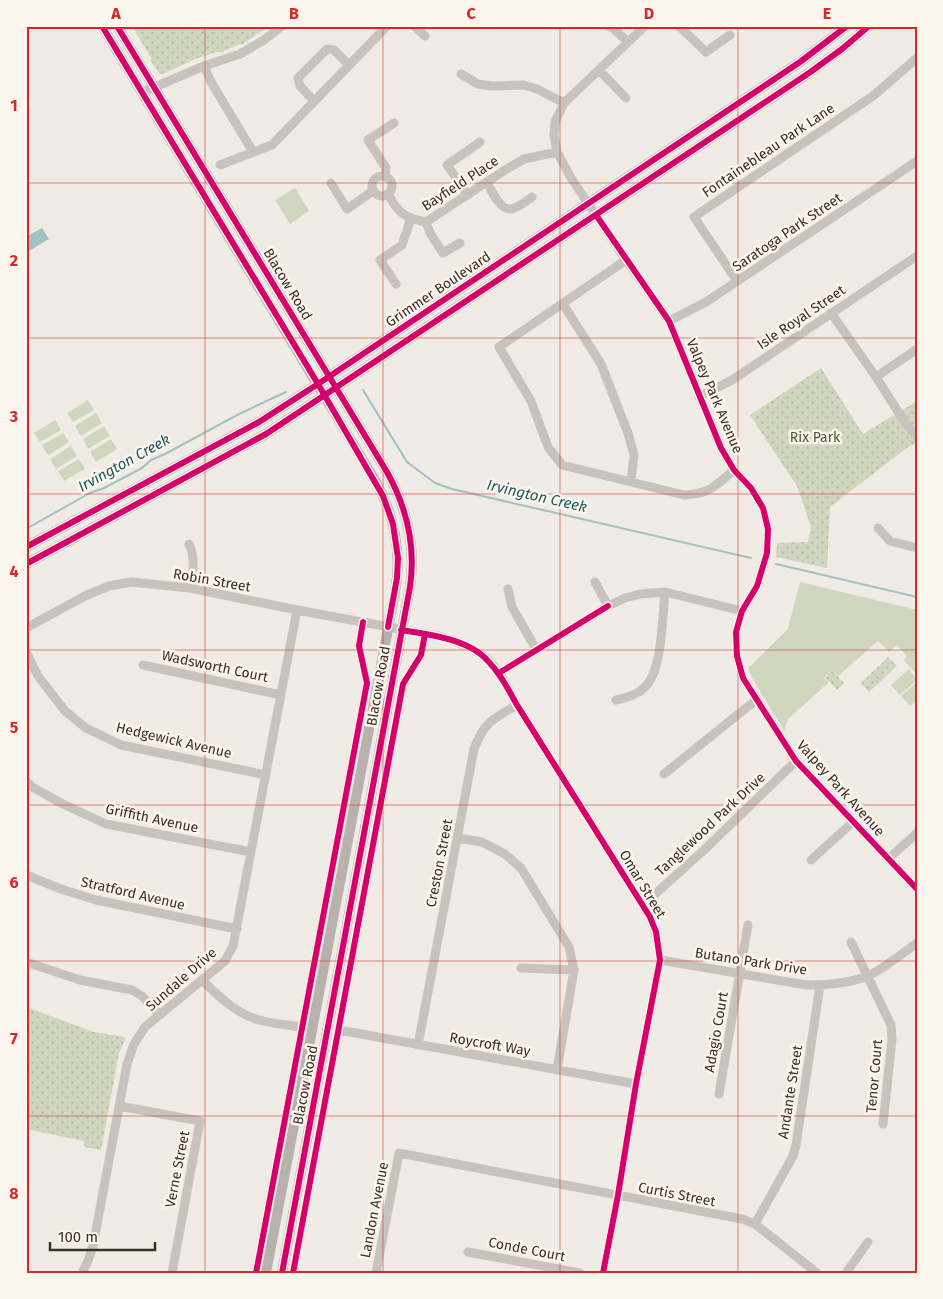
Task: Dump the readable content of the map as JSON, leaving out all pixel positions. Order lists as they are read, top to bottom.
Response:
{
  "streets": {
    "main road": ["Blacow Road", "Grimmer Boulevard"],
    "street": [
      "Fontainebleau Park Lane",
      "Bayfield Place",
      "Saratoga Park Street",
      "Isle Royal Street",
      "Valpey Park Avenue",
      "Robin Street",
      "Wadsworth Court",
      "Hedgewick Avenue",
      "Griffith Avenue",
      "Tanglewood Park Drive",
      "Creston Street",
      "Omar Street",
      "Stratford Avenue",
      "Butano Park Drive",
      "Sundale Drive",
      "Adagio Court",
      "Roycroft Way",
      "Tenor Court",
      "Andante Street",
      "Verne Street",
      "Curtis Street",
      "Landon Avenue",
      "Conde Court"
    ]
  },
  "crossings": [
    ["Fontainebleau Park Lane", "Saratoga Park Street"],
    ["Bayfield Place", "Valpey Park Avenue"],
    ["Saratoga Park Street", "Valpey Park Avenue"],
    ["Blacow Road", "Grimmer Boulevard"],
    ["Blacow Road", "Robin Street"],
    ["Blacow Road", "Omar Street"],
    ["Blacow Road", "Roycroft Way"],
    ["Grimmer Boulevard", "Valpey Park Avenue"],
    ["Isle Royal Street", "Valpey Park Avenue"],
    ["Valpey Park Avenue", "Tanglewood Park Drive"],
    ["Robin Street", "Omar Street"],
    ["Robin Street", "Sundale Drive"],
    ["Wadsworth Court", "Sundale Drive"],
    ["Hedgewick Avenue", "Sundale Drive"],
    ["Griffith Avenue", "Sundale Drive"],
    ["Tanglewood Park Drive", "Omar Street"],
    ["Creston Street", "Omar Street"],
    ["Creston Street", "Roycroft Way"],
    ["Omar Street", "Butano Park Drive"],
    ["Omar Street", "Roycroft Way"],
    ["Omar Street", "Curtis Street"],
    ["Stratford Avenue", "Sundale Drive"],
    ["Butano Park Drive", "Adagio Court"],
    ["Butano Park Drive", "Tenor Court"],
    ["Butano Park Drive", "Andante Street"],
    ["Sundale Drive", "Verne Street"],
    ["Andante Street", "Curtis Street"],
    ["Curtis Street", "Landon Avenue"]
  ],
  "water": ["Irvington Creek"],
  "parks": ["Rix Park"],
  "scale_bar": "100 m",
  "grid": {
    "columns": [
      "A",
      "B",
      "C",
      "D",
      "E"
    ],
    "rows": [
      "1",
      "2",
      "3",
      "4",
      "5",
      "6",
      "7",
      "8"
    ]
  }
}
